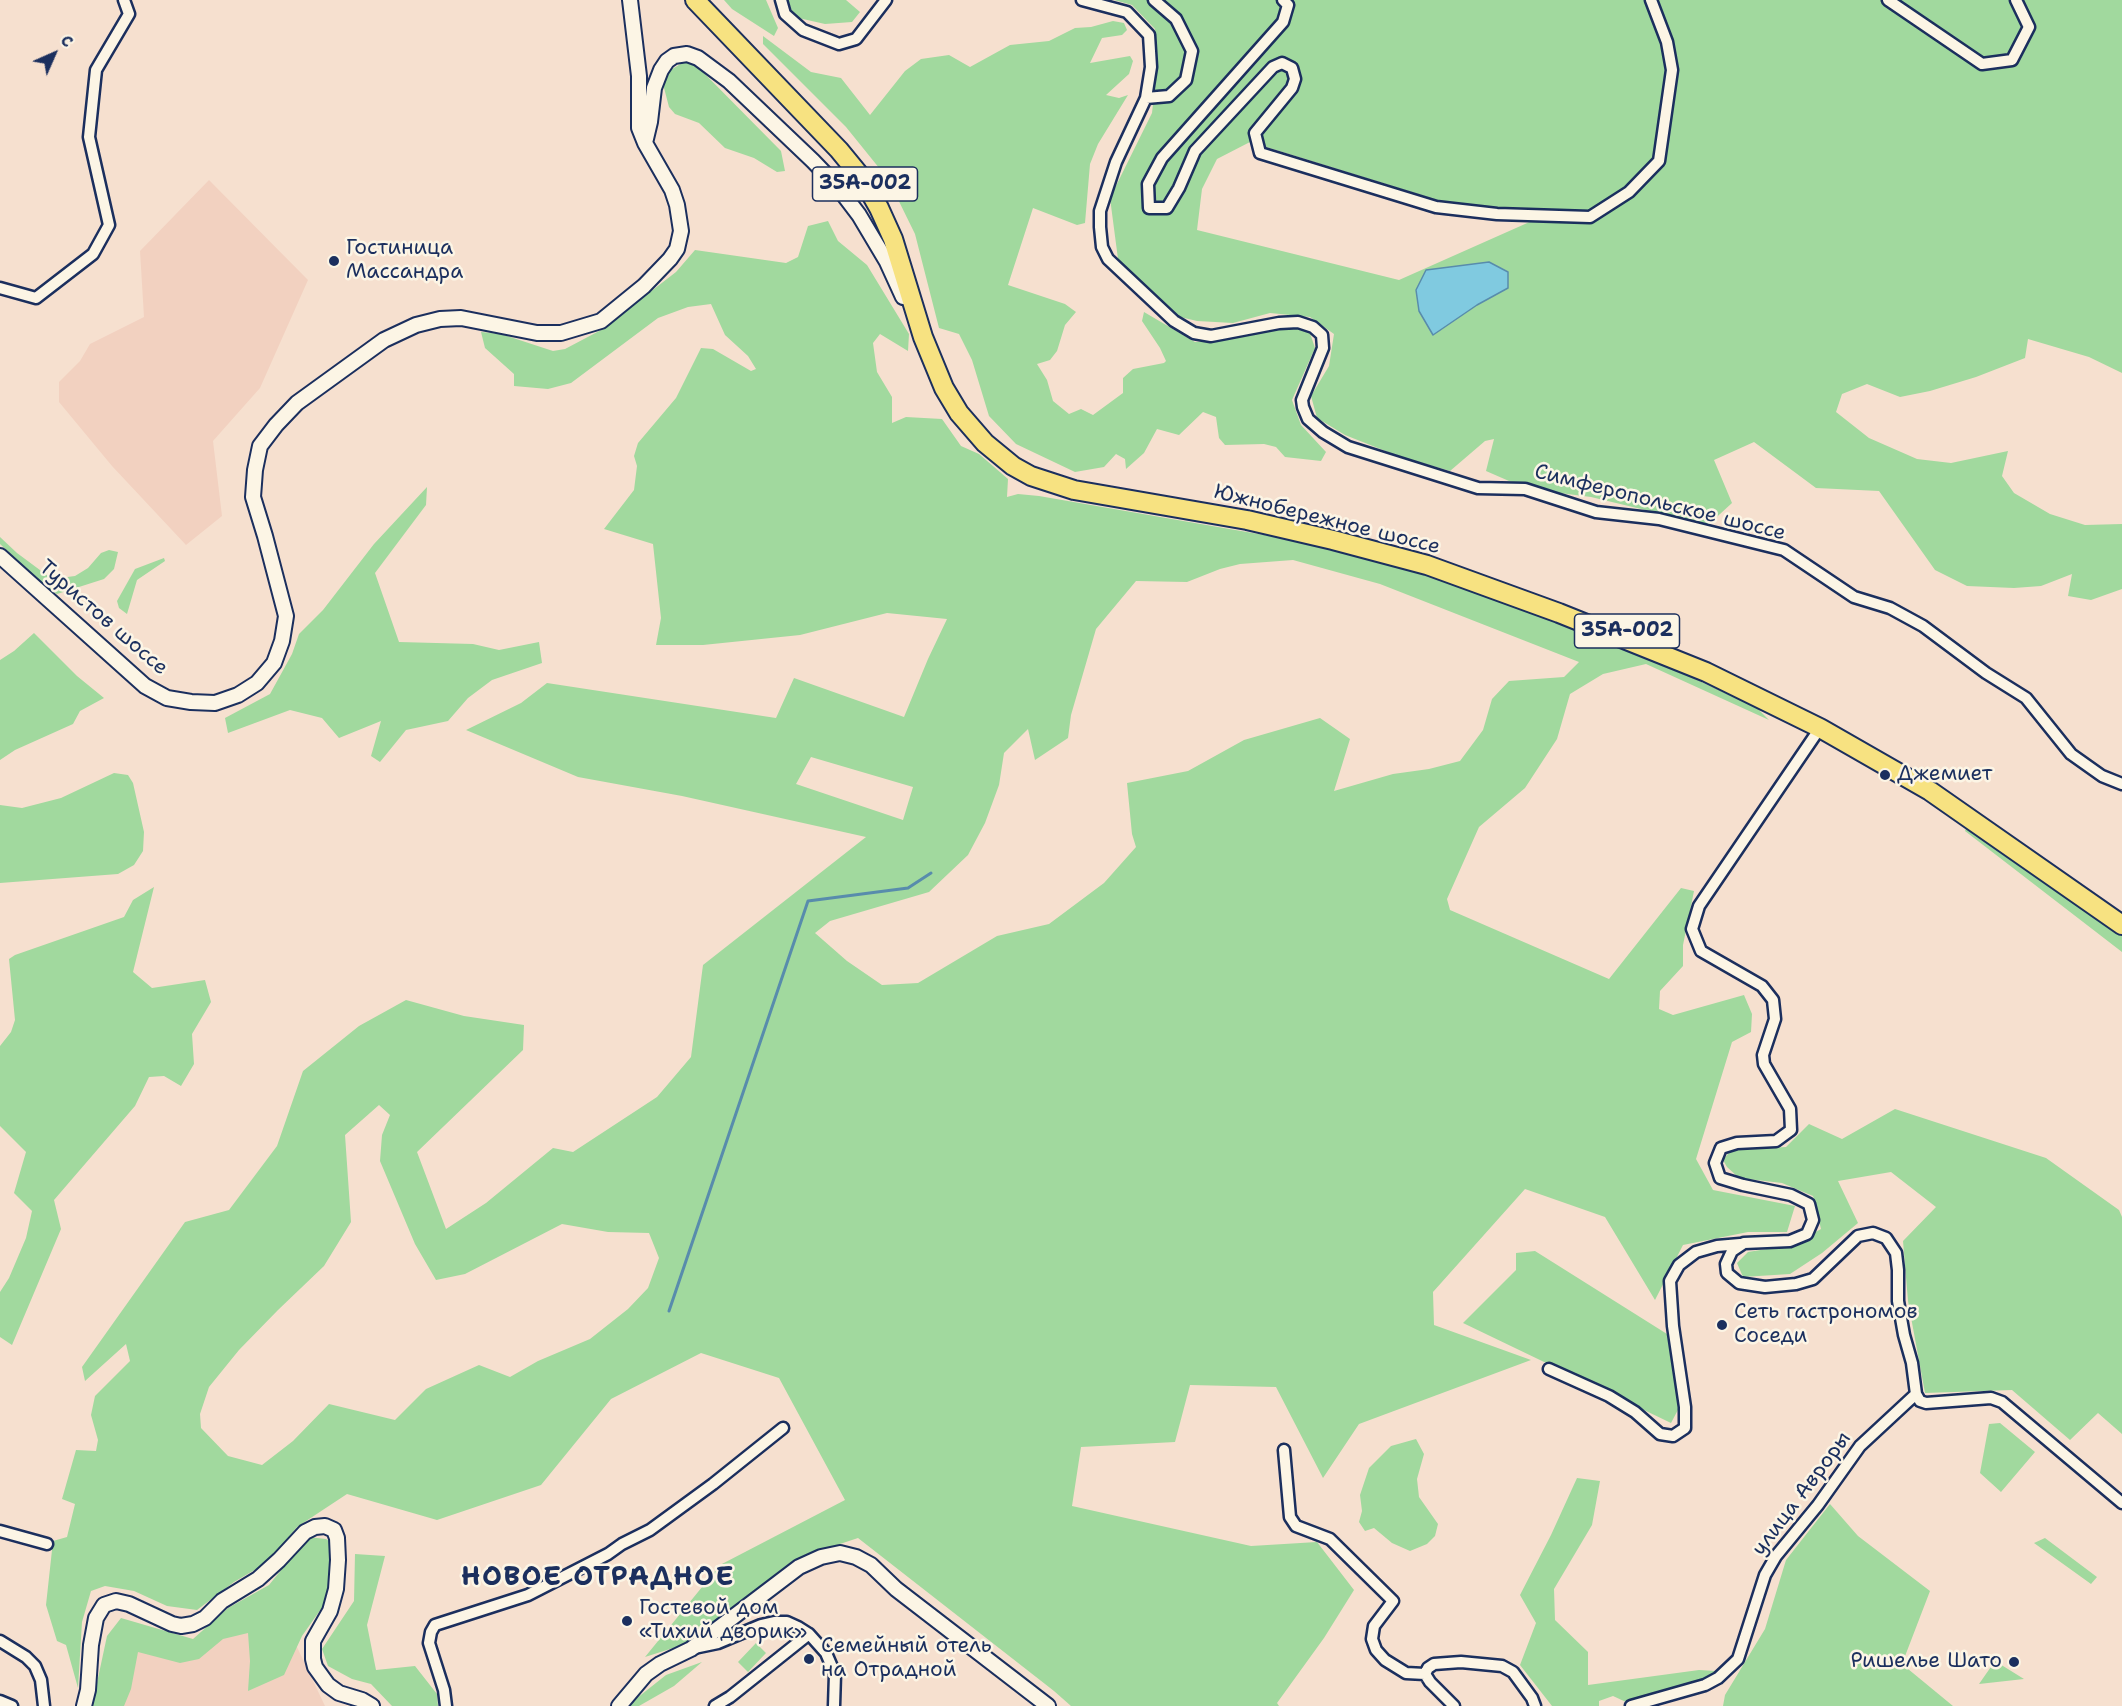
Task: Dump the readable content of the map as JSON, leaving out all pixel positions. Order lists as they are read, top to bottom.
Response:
{
  "streets": {
    "highway": ["35А-002", "Южнобережное шоссе"],
    "main road": ["Туристов шоссе"],
    "street": ["Симферопольское шоссе", "улица Авроры"]
  },
  "districts": ["НОВОЕ ОТРАДНОЕ"],
  "places": [
    "Гостиница Массандра",
    "Джемиет",
    "Сеть гастрономов Соседи",
    "Гостевой дом «Тихий дворик»",
    "Семейный отель на Отрадной",
    "Ришелье Шато"
  ],
  "north": "top right"
}
